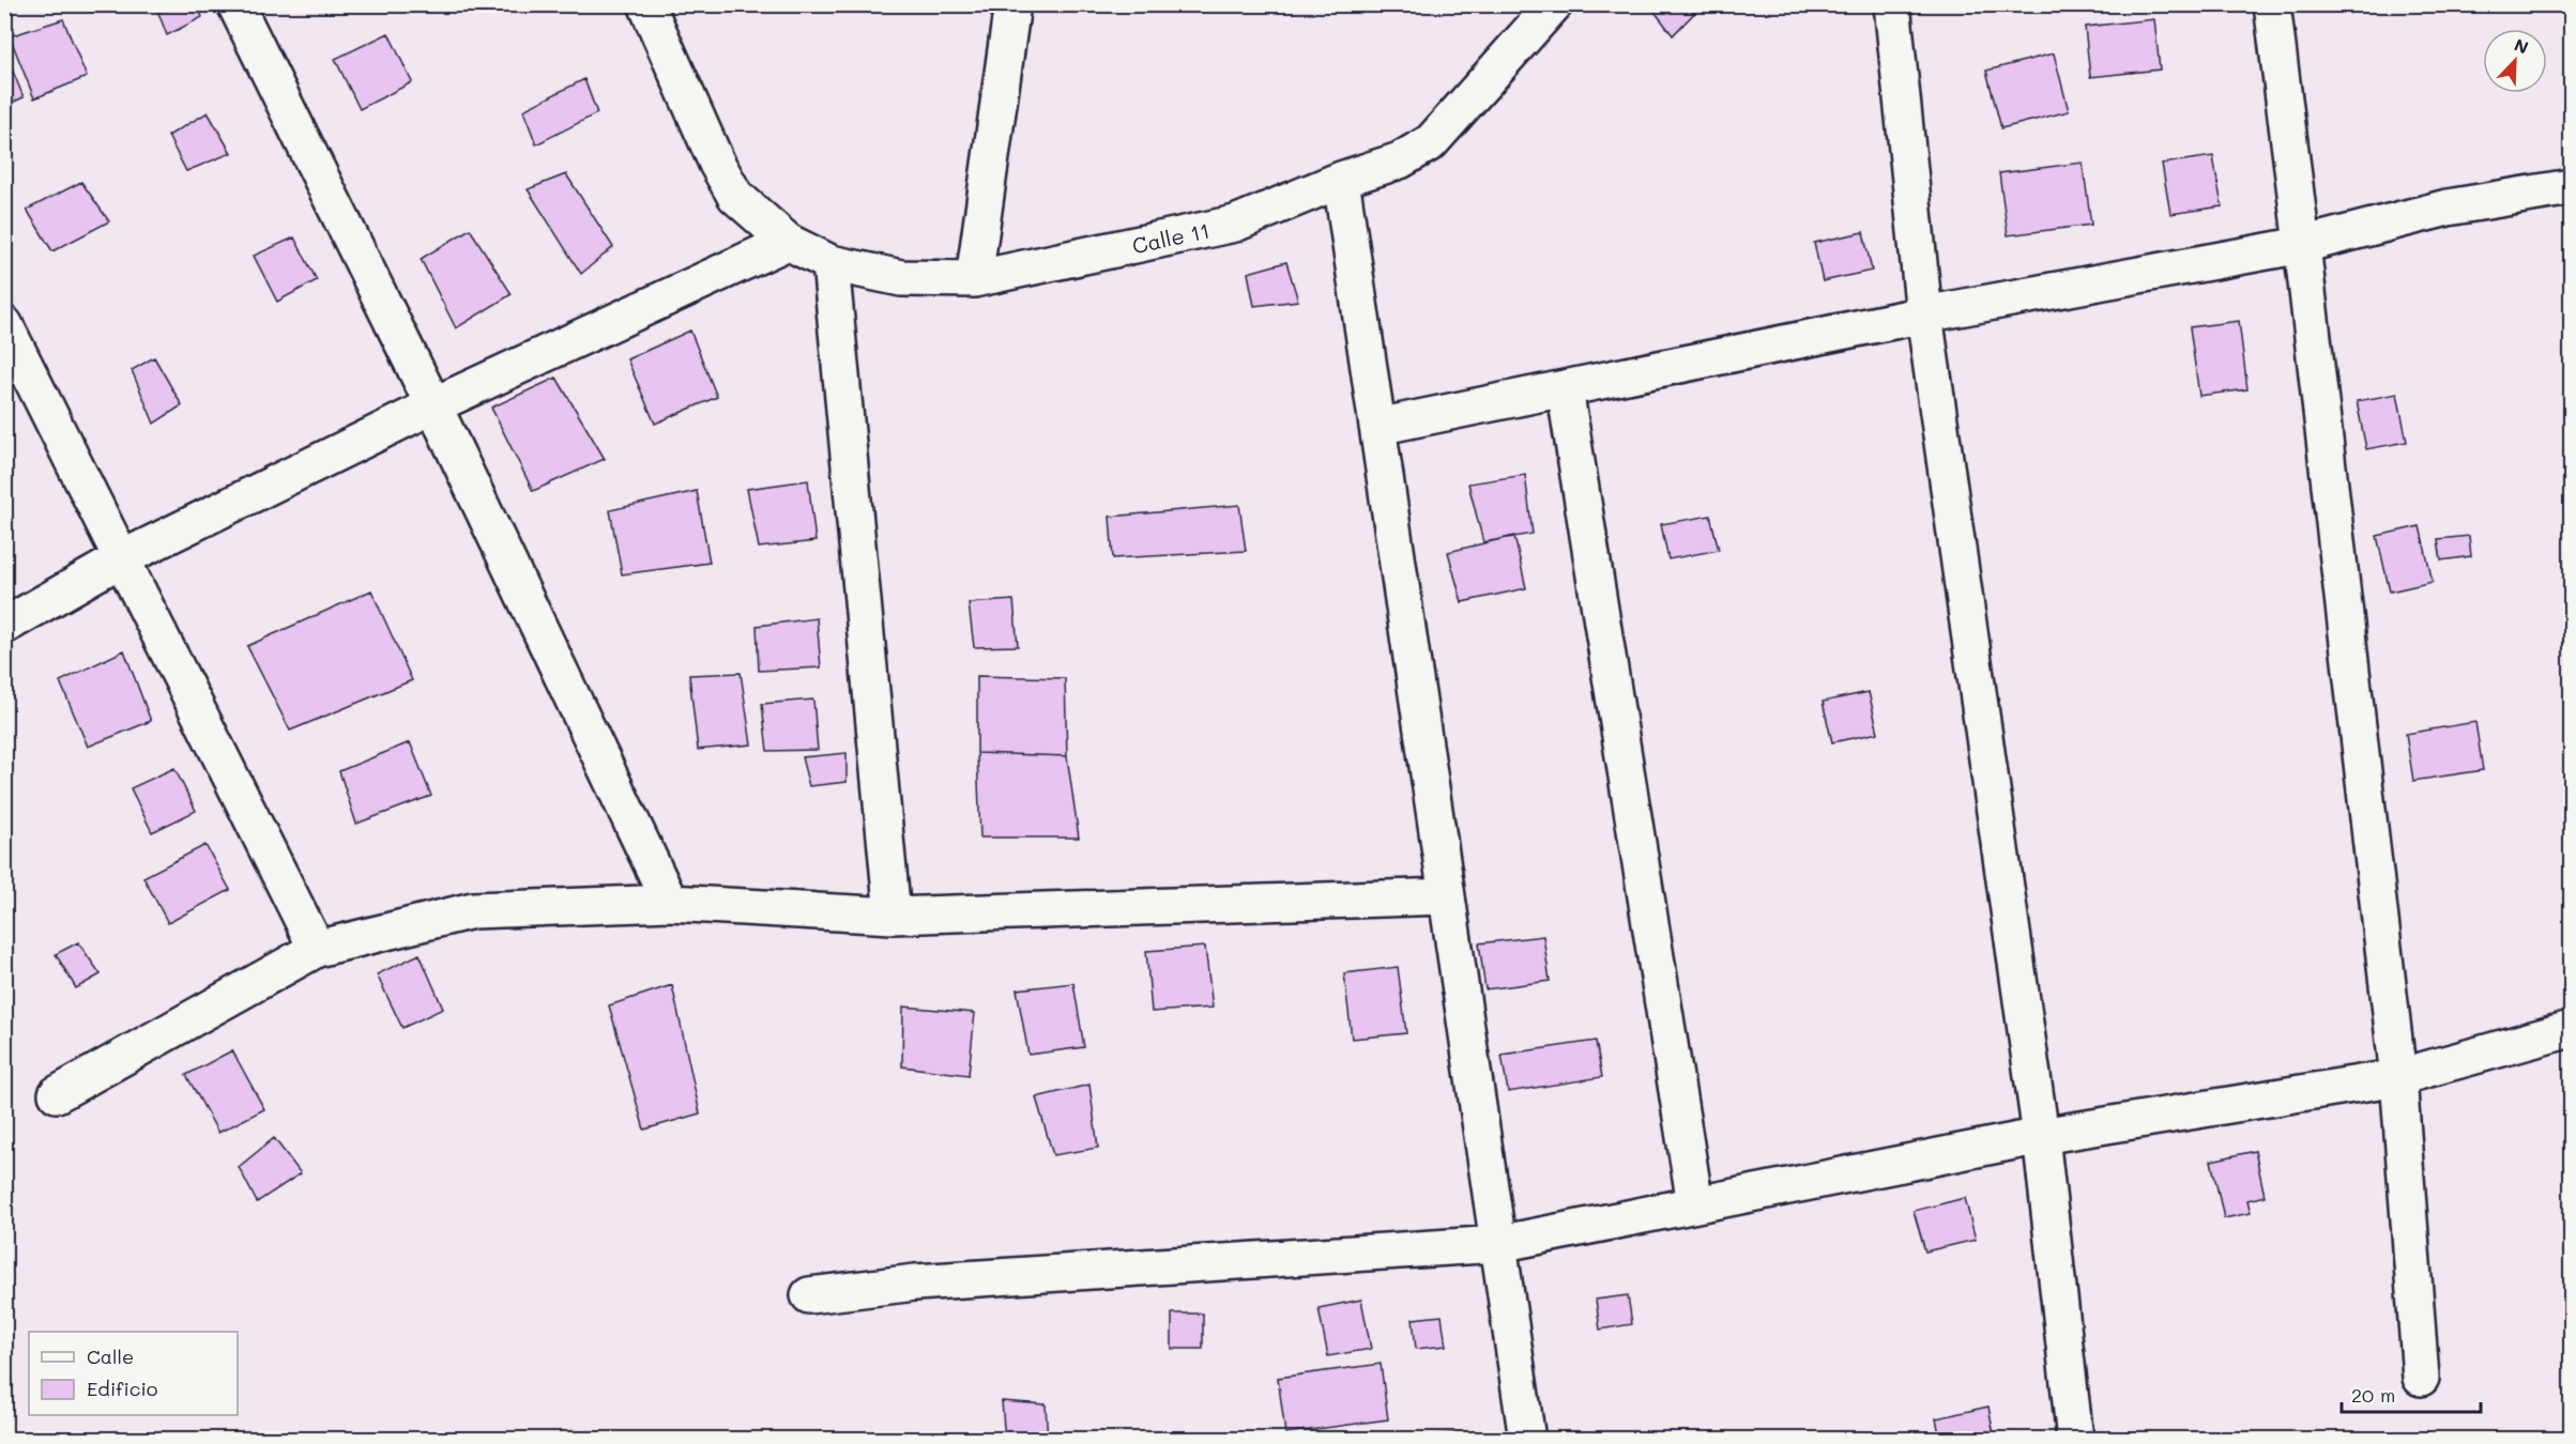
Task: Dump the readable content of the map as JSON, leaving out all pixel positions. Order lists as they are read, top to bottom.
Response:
{
  "streets": {
    "street": ["Calle 11"]
  },
  "legend": ["Calle", "Edificio"],
  "scale_bar": "20 m",
  "north": "top right"
}
